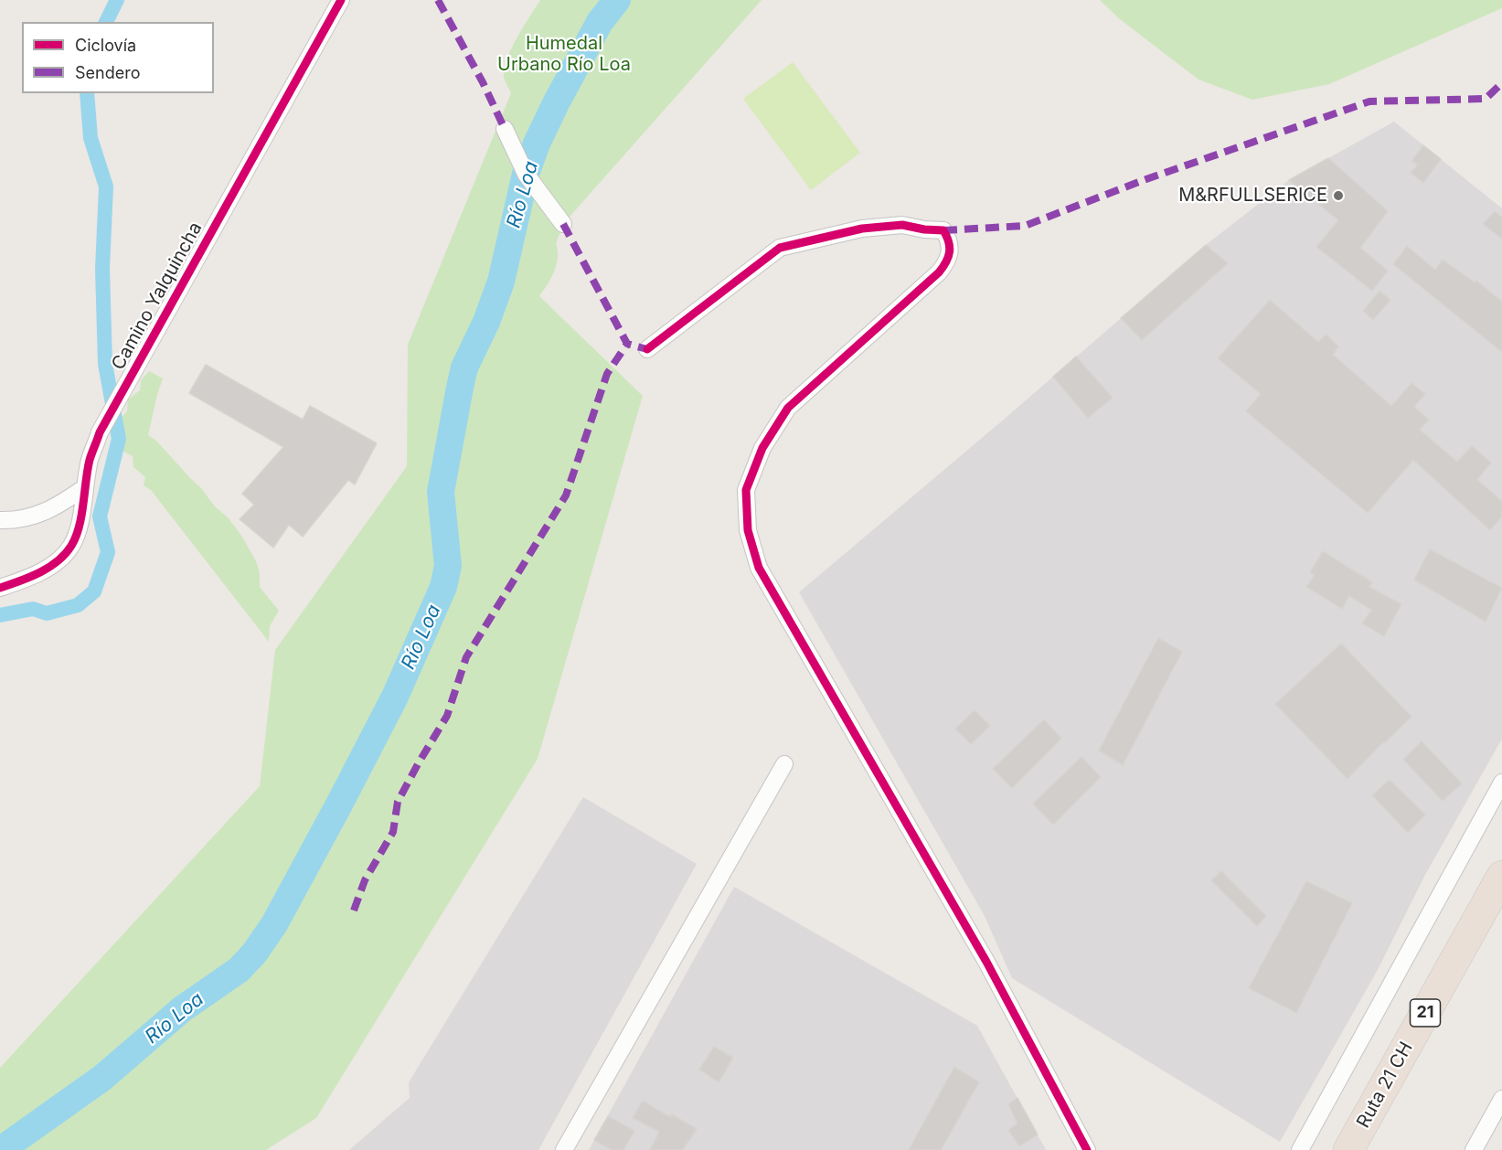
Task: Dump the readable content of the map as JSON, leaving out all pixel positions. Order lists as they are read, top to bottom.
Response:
{
  "streets": {
    "highway": ["21", "Ruta 21 CH"],
    "street": ["Camino Yalquincha"]
  },
  "water": ["Río Loa"],
  "parks": ["Humedal Urbano Río Loa"],
  "places": ["M&RFULLSERICE"],
  "legend": ["Ciclovía", "Sendero"]
}
